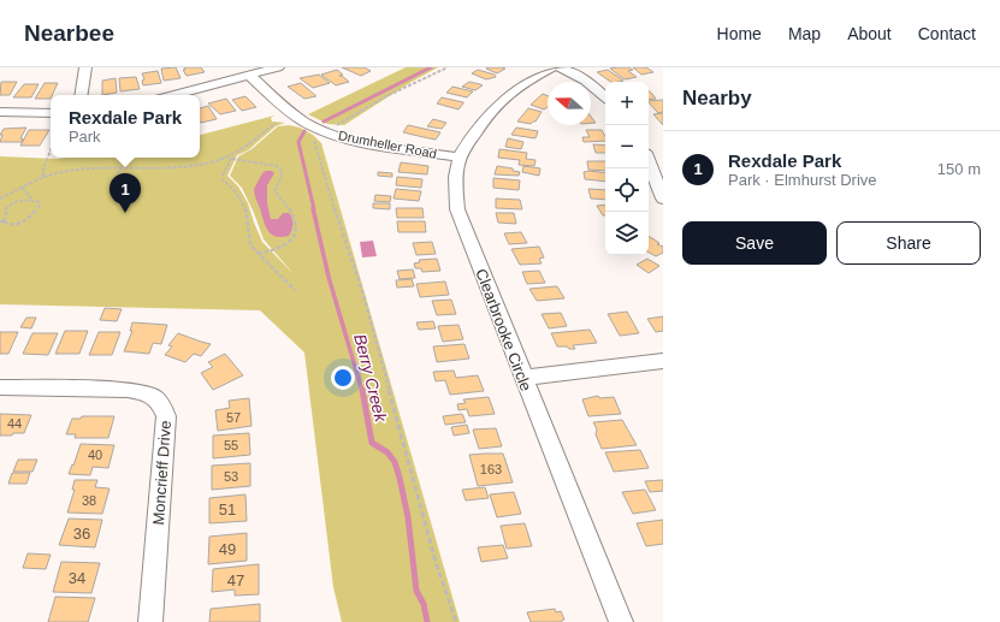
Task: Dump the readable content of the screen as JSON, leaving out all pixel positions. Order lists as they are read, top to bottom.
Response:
{
  "streets": {
    "street": ["Drumheller Road", "Clearbrooke Circle", "Moncrieff Drive"]
  },
  "crossings": [
    ["Drumheller Road", "Clearbrooke Circle"]
  ],
  "water": ["Berry Creek"],
  "house_numbers": [
    "57",
    "44",
    "55",
    "40",
    "163",
    "53",
    "38",
    "51",
    "36",
    "49",
    "34",
    "47"
  ],
  "north": "left",
  "page": {
    "header": "Nearbee",
    "nav": [
      "Home",
      "Map",
      "About",
      "Contact"
    ],
    "heading": "Nearby",
    "map_buttons": ["+", "−"],
    "popup": ["Rexdale Park", "Park"],
    "list": [
      {
        "mark": "1",
        "name": "Rexdale Park",
        "note": "Park · Elmhurst Drive",
        "value": "150 m"
      }
    ],
    "pins": "1",
    "buttons": ["Save", "Share"]
  }
}
